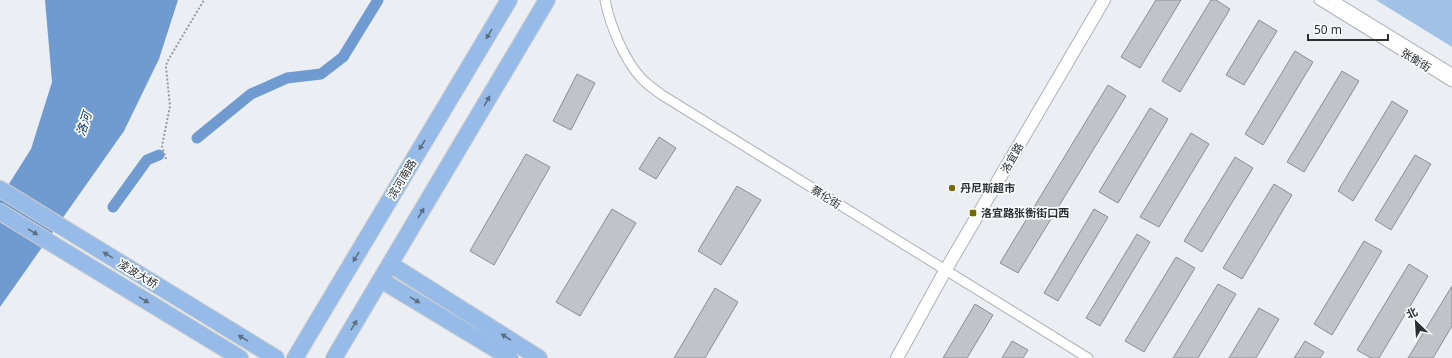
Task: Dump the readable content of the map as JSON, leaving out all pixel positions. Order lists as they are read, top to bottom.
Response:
{
  "streets": {
    "highway": ["滨河南路", "凌波大桥"],
    "street": ["张衡街", "洛宜路", "蔡伦街"]
  },
  "crossings": [
    ["洛宜路", "蔡伦街"]
  ],
  "water": ["洛河"],
  "places": {
    "other": ["丹尼斯超市"],
    "transit": ["洛宜路张衡街口西"]
  },
  "scale_bar": "50 m",
  "north": "top left"
}
